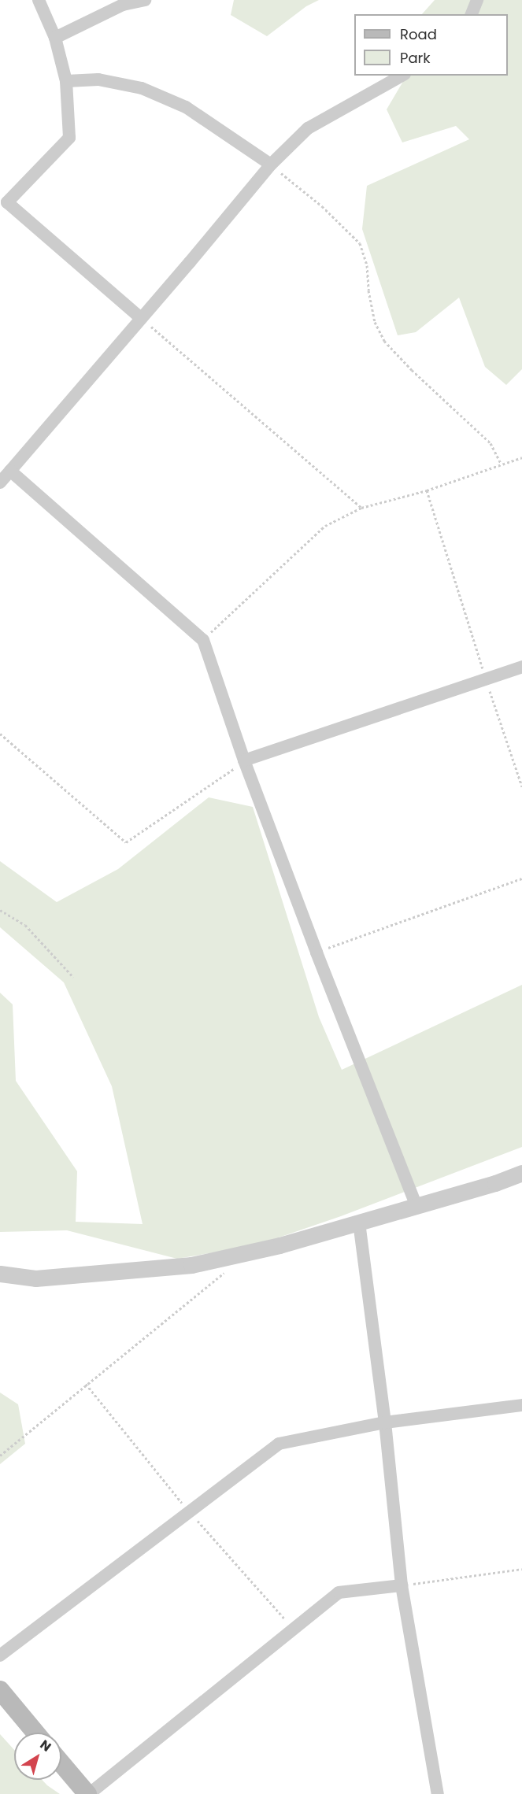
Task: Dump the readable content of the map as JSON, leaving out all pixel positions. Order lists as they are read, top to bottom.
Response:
{
  "legend": ["Road", "Park"],
  "north": "top right"
}
